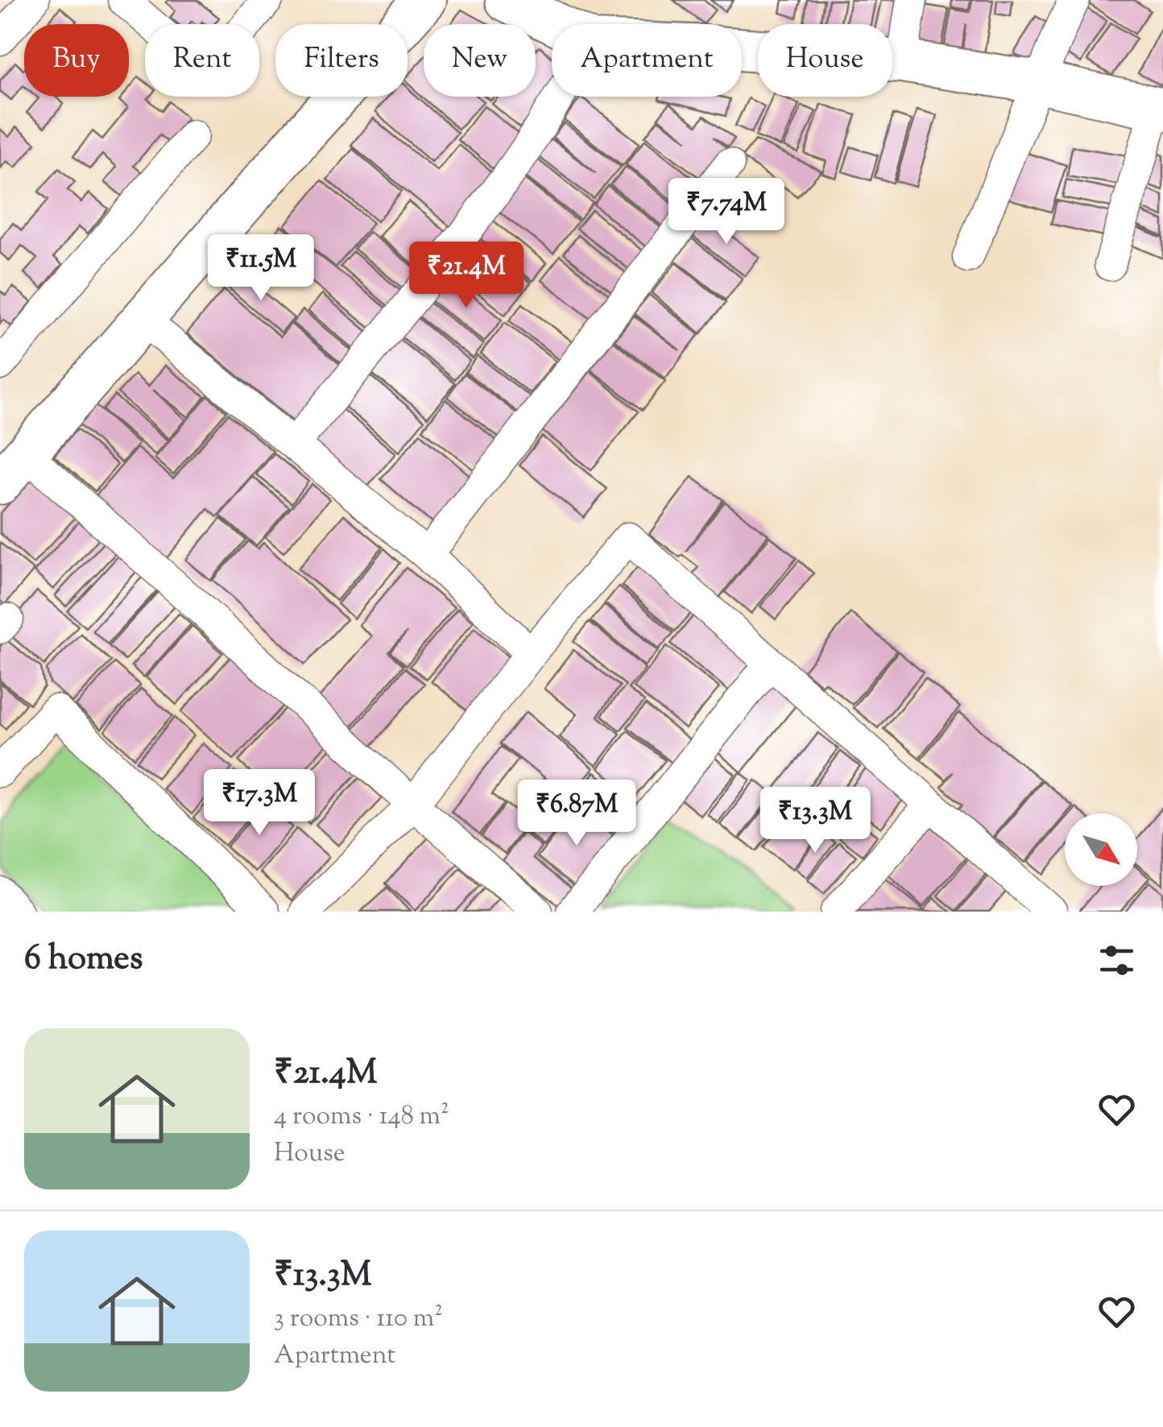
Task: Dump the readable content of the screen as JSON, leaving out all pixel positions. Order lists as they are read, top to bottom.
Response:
{
  "north": "bottom right",
  "page": {
    "chip": [
      "Buy",
      "Rent",
      "Filters",
      "New",
      "Apartment",
      "House"
    ],
    "price": [
      "₹7.74M",
      "₹11.5M",
      "₹21.4M",
      "₹17.3M",
      "₹6.87M",
      "₹13.3M"
    ],
    "heading": "6 homes",
    "list": [
      {
        "name": "₹21.4M",
        "note": "4 rooms · 148 m² · House"
      },
      {
        "name": "₹13.3M",
        "note": "3 rooms · 110 m² · Apartment"
      }
    ]
  }
}
